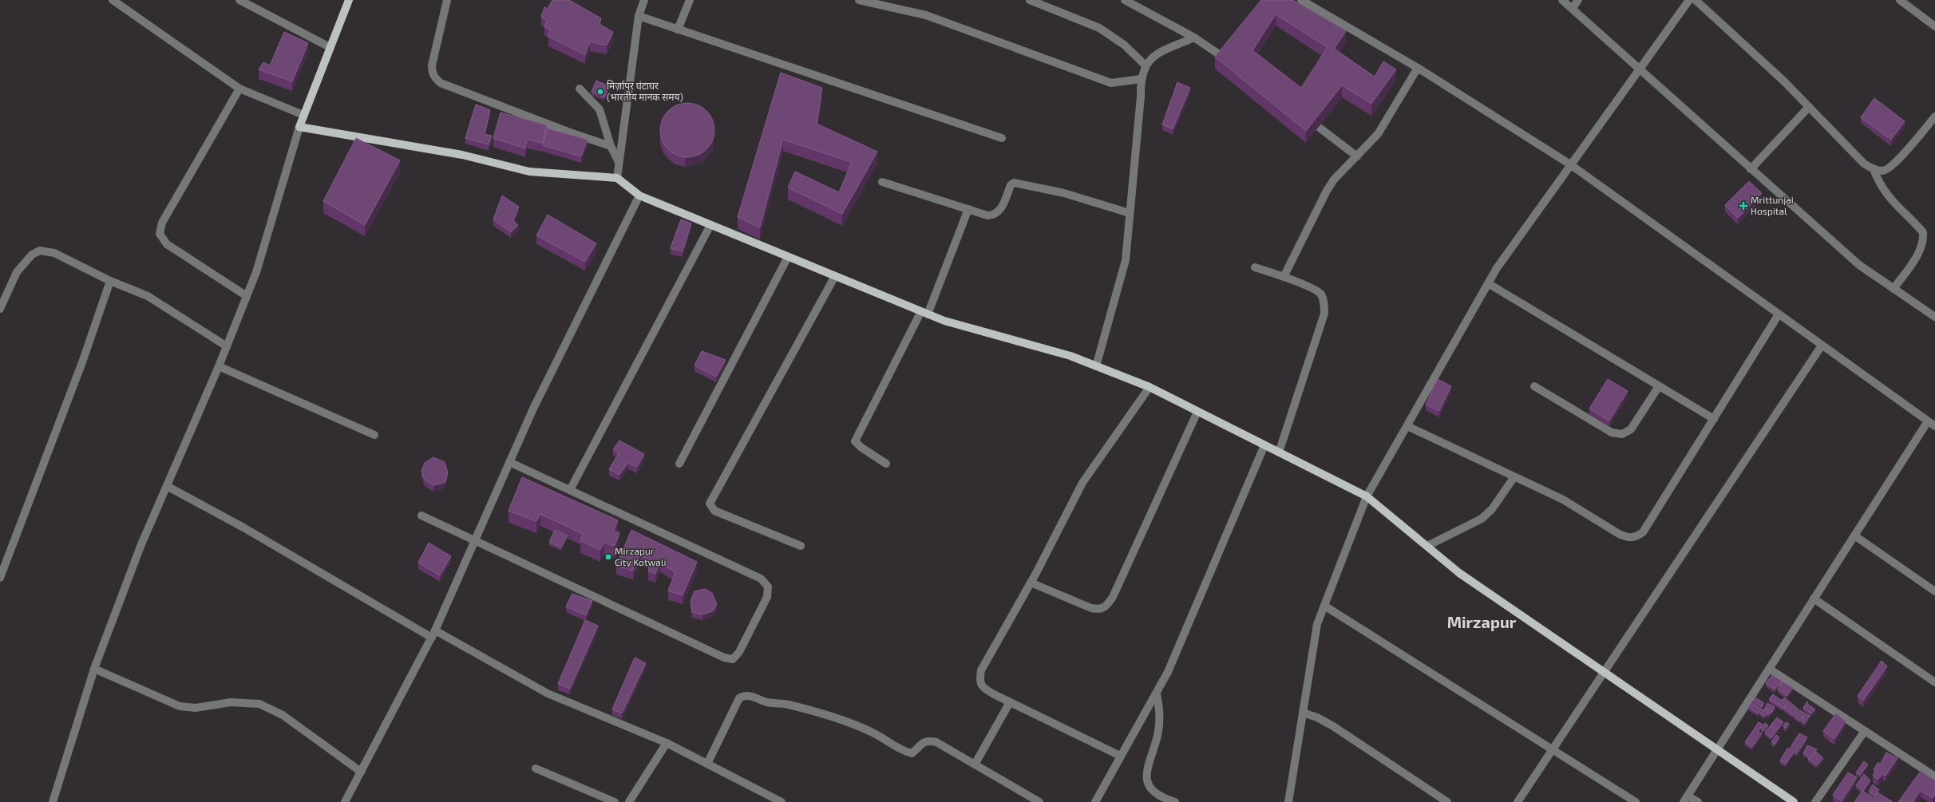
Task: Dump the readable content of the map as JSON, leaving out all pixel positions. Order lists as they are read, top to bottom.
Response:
{
  "districts": ["Mirzapur"],
  "places": {
    "other": ["मिर्ज़ापुर घंटाघर (भारतीय मानक समय)", "Mirzapur City Kotwali"],
    "health": ["Mrittunjai Hospital"]
  }
}
